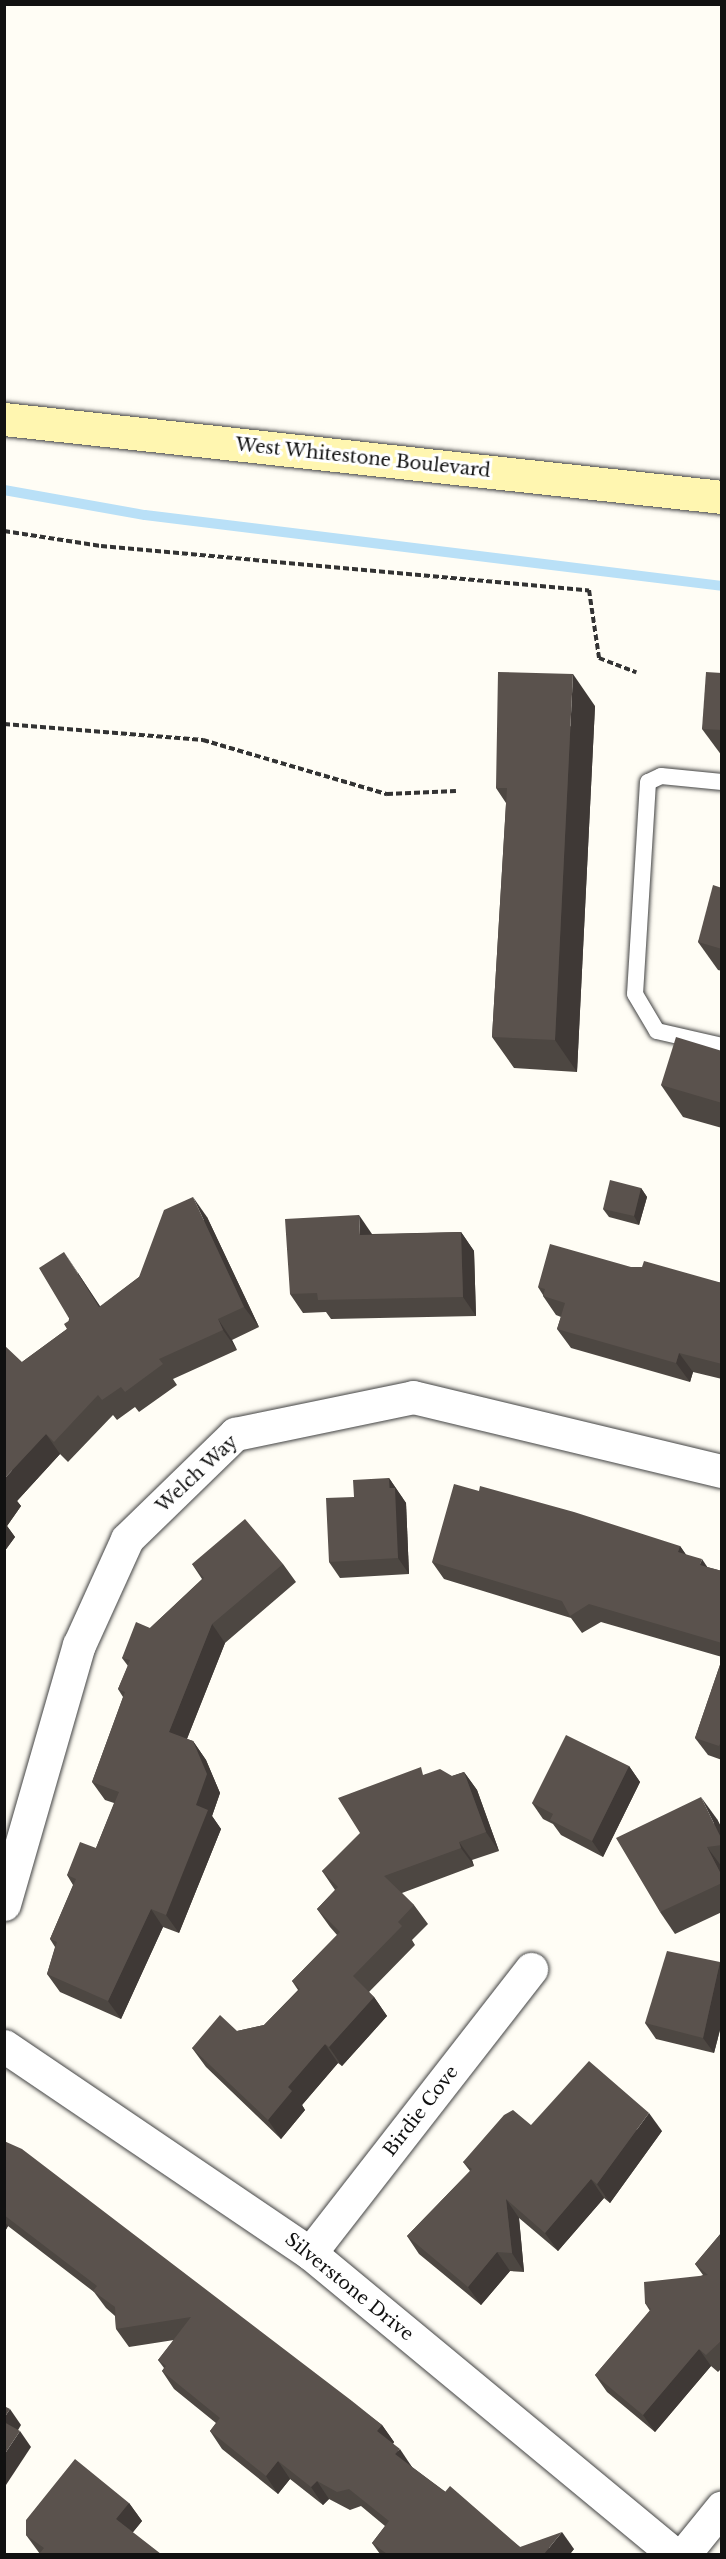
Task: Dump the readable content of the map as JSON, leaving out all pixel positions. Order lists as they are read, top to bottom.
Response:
{
  "streets": {
    "main road": ["West Whitestone Boulevard"],
    "street": ["Welch Way", "Birdie Cove", "Silverstone Drive"]
  },
  "crossings": [
    ["Birdie Cove", "Silverstone Drive"]
  ]
}
